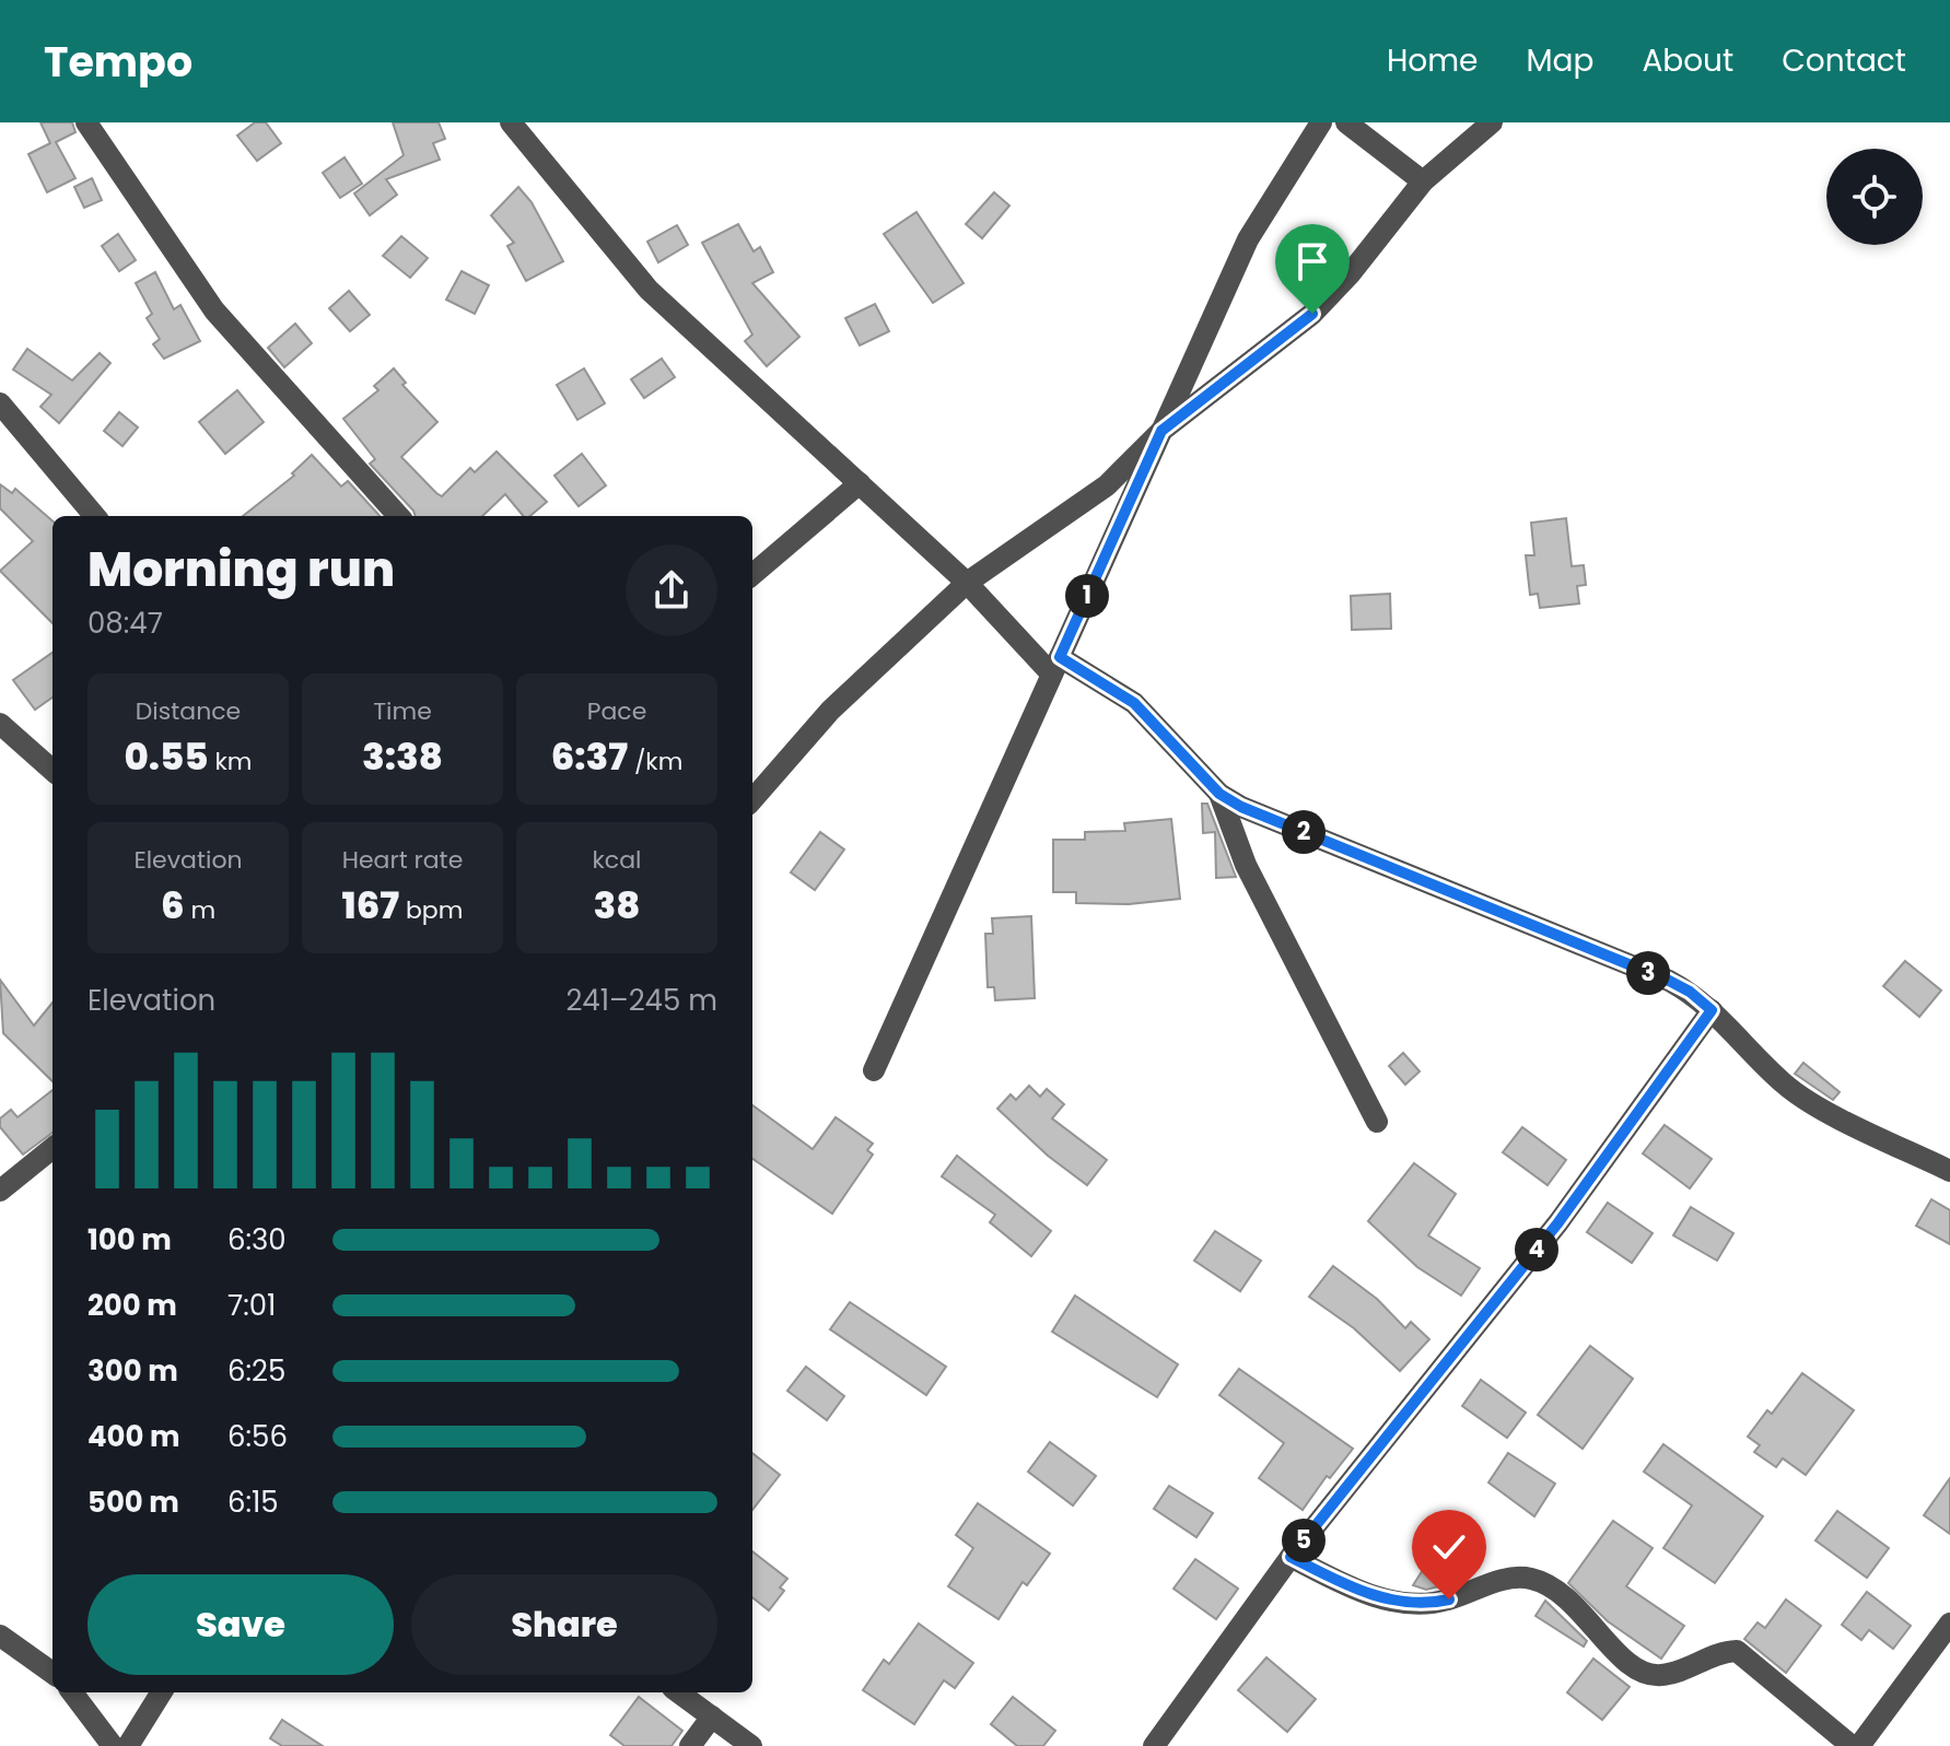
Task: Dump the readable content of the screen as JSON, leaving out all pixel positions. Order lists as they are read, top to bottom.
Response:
{
  "page": {
    "header": "Tempo",
    "nav": [
      "Home",
      "Map",
      "About",
      "Contact"
    ],
    "heading": ["Morning run", "08:47"],
    "pins": [
      "1",
      "2",
      "3",
      "4",
      "5"
    ],
    "stats": [
      ["Distance", "0.55 km"],
      ["Time", "3:38"],
      ["Pace", "6:37 /km"],
      ["Elevation", "6 m"],
      ["Heart rate", "167 bpm"],
      ["kcal", "38"]
    ],
    "chart": ["Elevation", "241–245 m"],
    "list": [
      {
        "name": "100 m",
        "note": "6:30"
      },
      {
        "name": "200 m",
        "note": "7:01"
      },
      {
        "name": "300 m",
        "note": "6:25"
      },
      {
        "name": "400 m",
        "note": "6:56"
      },
      {
        "name": "500 m",
        "note": "6:15"
      }
    ],
    "buttons": ["Save", "Share"]
  }
}
